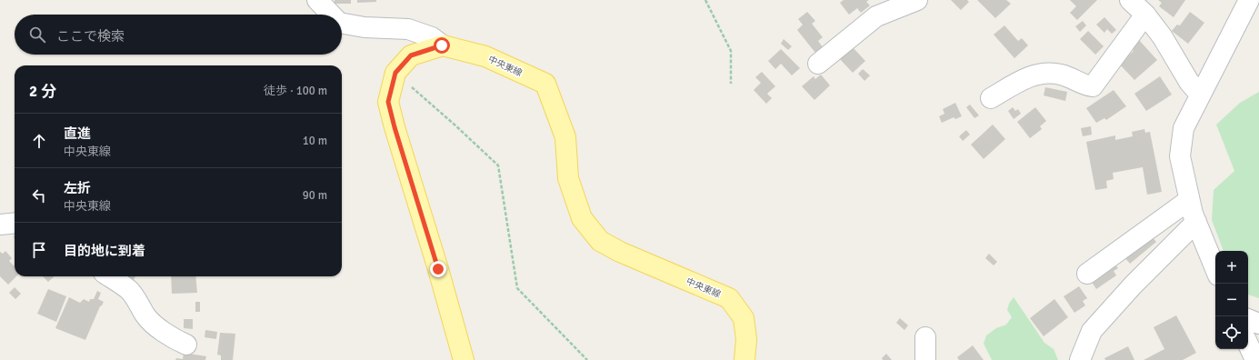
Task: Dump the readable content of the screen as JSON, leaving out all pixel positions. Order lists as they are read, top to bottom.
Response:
{
  "streets": {
    "main road": ["中央東線"]
  },
  "page": {
    "search": "ここで検索",
    "heading": ["2 分", "徒歩 · 100 m"],
    "list": [
      ["直進", "中央東線", "10 m"],
      ["左折", "中央東線", "90 m"],
      "目的地に到着"
    ],
    "map_buttons": ["+", "−"]
  }
}
